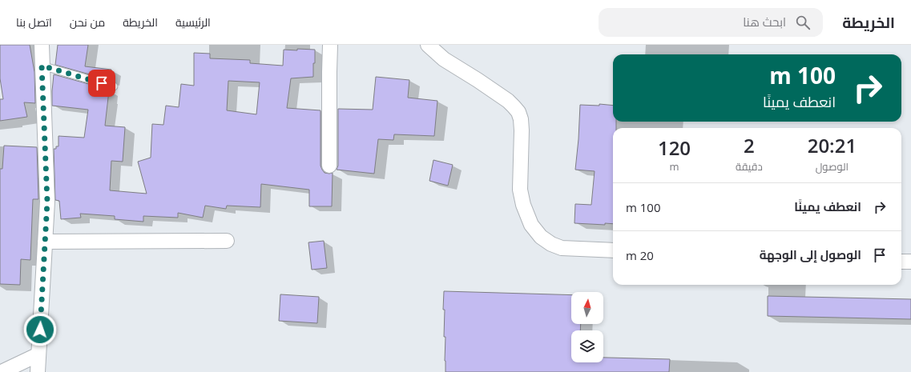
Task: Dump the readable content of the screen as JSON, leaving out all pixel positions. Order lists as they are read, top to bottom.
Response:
{
  "north": "top",
  "page": {
    "header": "الخريطة",
    "search": "ابحث هنا",
    "nav": [
      "الرئيسية",
      "الخريطة",
      "من نحن",
      "اتصل بنا"
    ],
    "turn": ["100 m", "انعطف يمينًا"],
    "eta": [
      "20:21",
      "الوصول",
      "2",
      "دقيقة",
      "120",
      "m"
    ],
    "list": [
      {
        "name": "انعطف يمينًا",
        "value": "100 m"
      },
      {
        "name": "الوصول إلى الوجهة",
        "value": "20 m"
      }
    ]
  }
}
